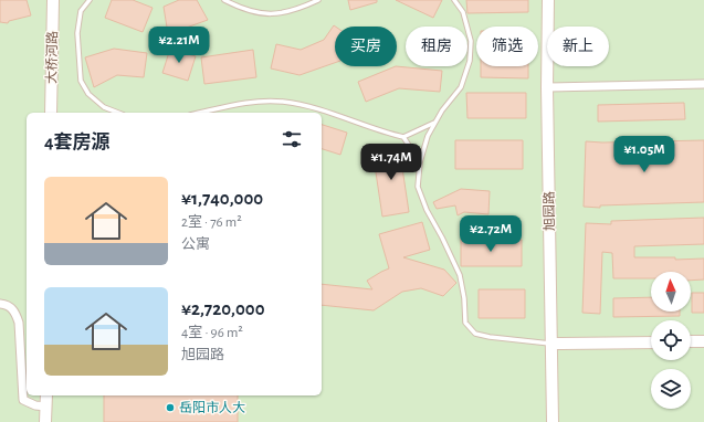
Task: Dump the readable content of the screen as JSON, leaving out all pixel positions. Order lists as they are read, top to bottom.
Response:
{
  "streets": {
    "street": ["大桥河路", "旭园路"]
  },
  "places": ["岳阳市人大"],
  "north": "top",
  "page": {
    "price": [
      "¥2.21M",
      "¥1.05M",
      "¥1.74M",
      "¥2.72M"
    ],
    "chip": [
      "买房",
      "租房",
      "筛选",
      "新上"
    ],
    "heading": "4套房源",
    "list": [
      {
        "name": "¥1,740,000",
        "note": "2室 · 76 m² · 公寓"
      },
      {
        "name": "¥2,720,000",
        "note": "4室 · 96 m² · 旭园路"
      }
    ]
  }
}
